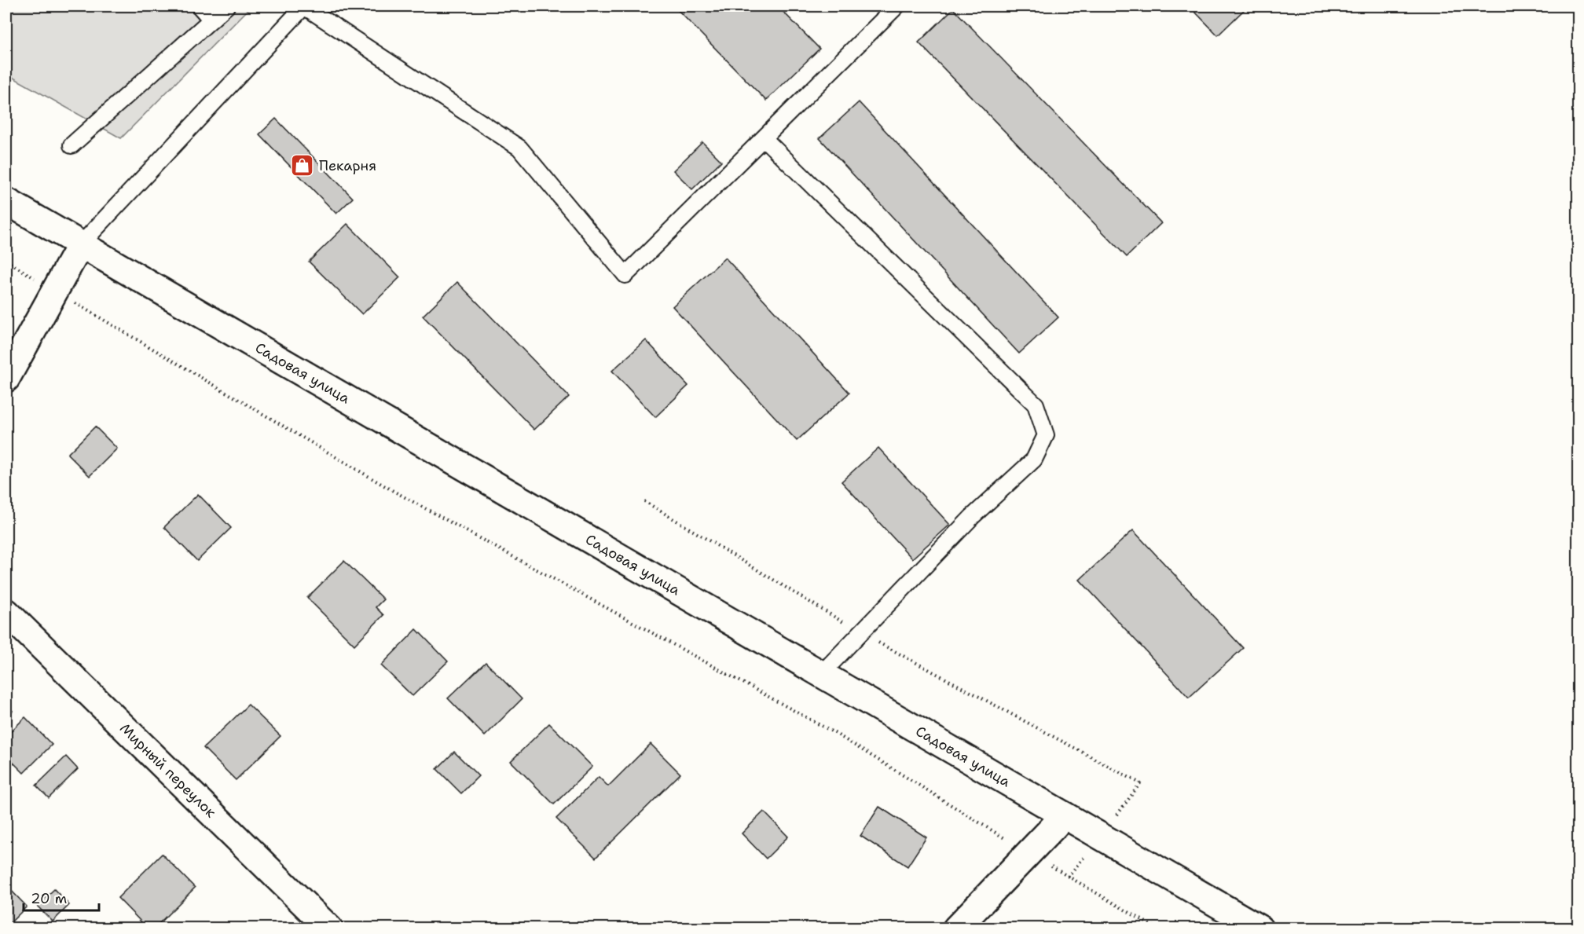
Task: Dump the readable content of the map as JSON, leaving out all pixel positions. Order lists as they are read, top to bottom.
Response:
{
  "streets": {
    "street": ["Садовая улица", "Мирный переулок"]
  },
  "places": {
    "shop": ["Пекарня"]
  },
  "scale_bar": "20 m"
}
